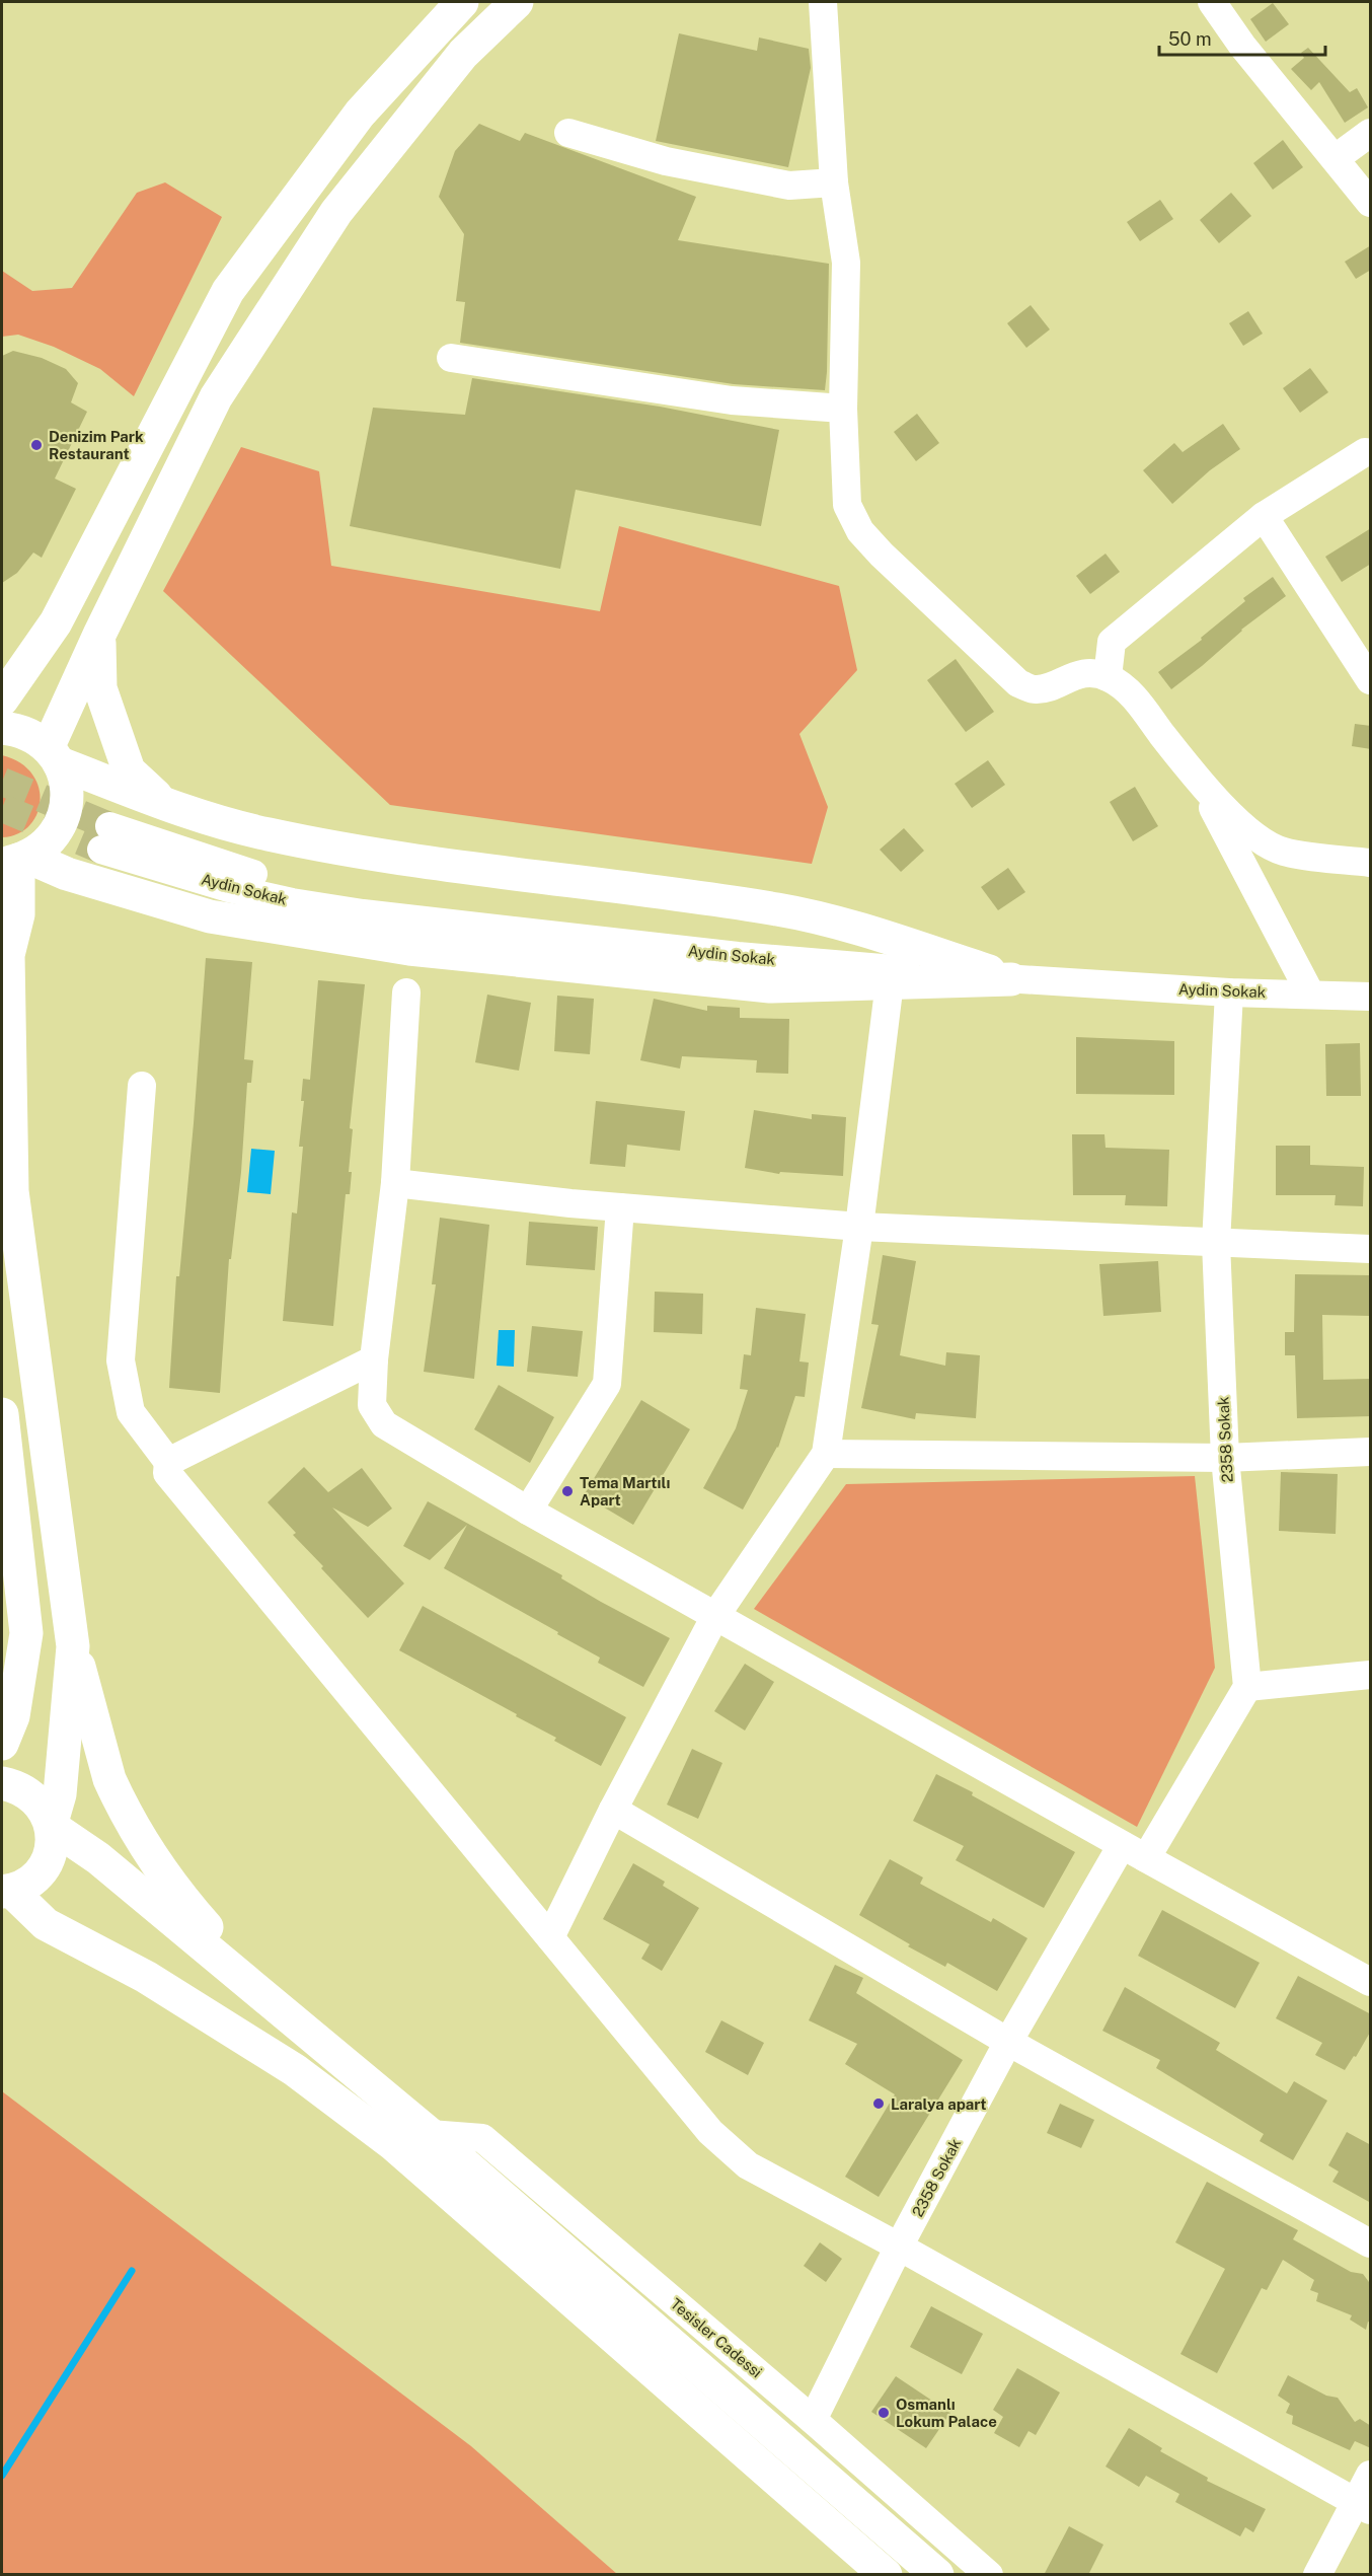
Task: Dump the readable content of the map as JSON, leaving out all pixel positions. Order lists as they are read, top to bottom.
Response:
{
  "streets": {
    "street": ["Aydin Sokak", "2358 Sokak", "Tesisler Cadessi"]
  },
  "crossings": [
    ["Aydin Sokak", "2358 Sokak"],
    ["2358 Sokak", "Tesisler Cadessi"]
  ],
  "places": [
    "Denizim Park Restaurant",
    "Tema Martılı Apart",
    "Laralya apart",
    "Osmanlı Lokum Palace"
  ],
  "scale_bar": "50 m"
}
